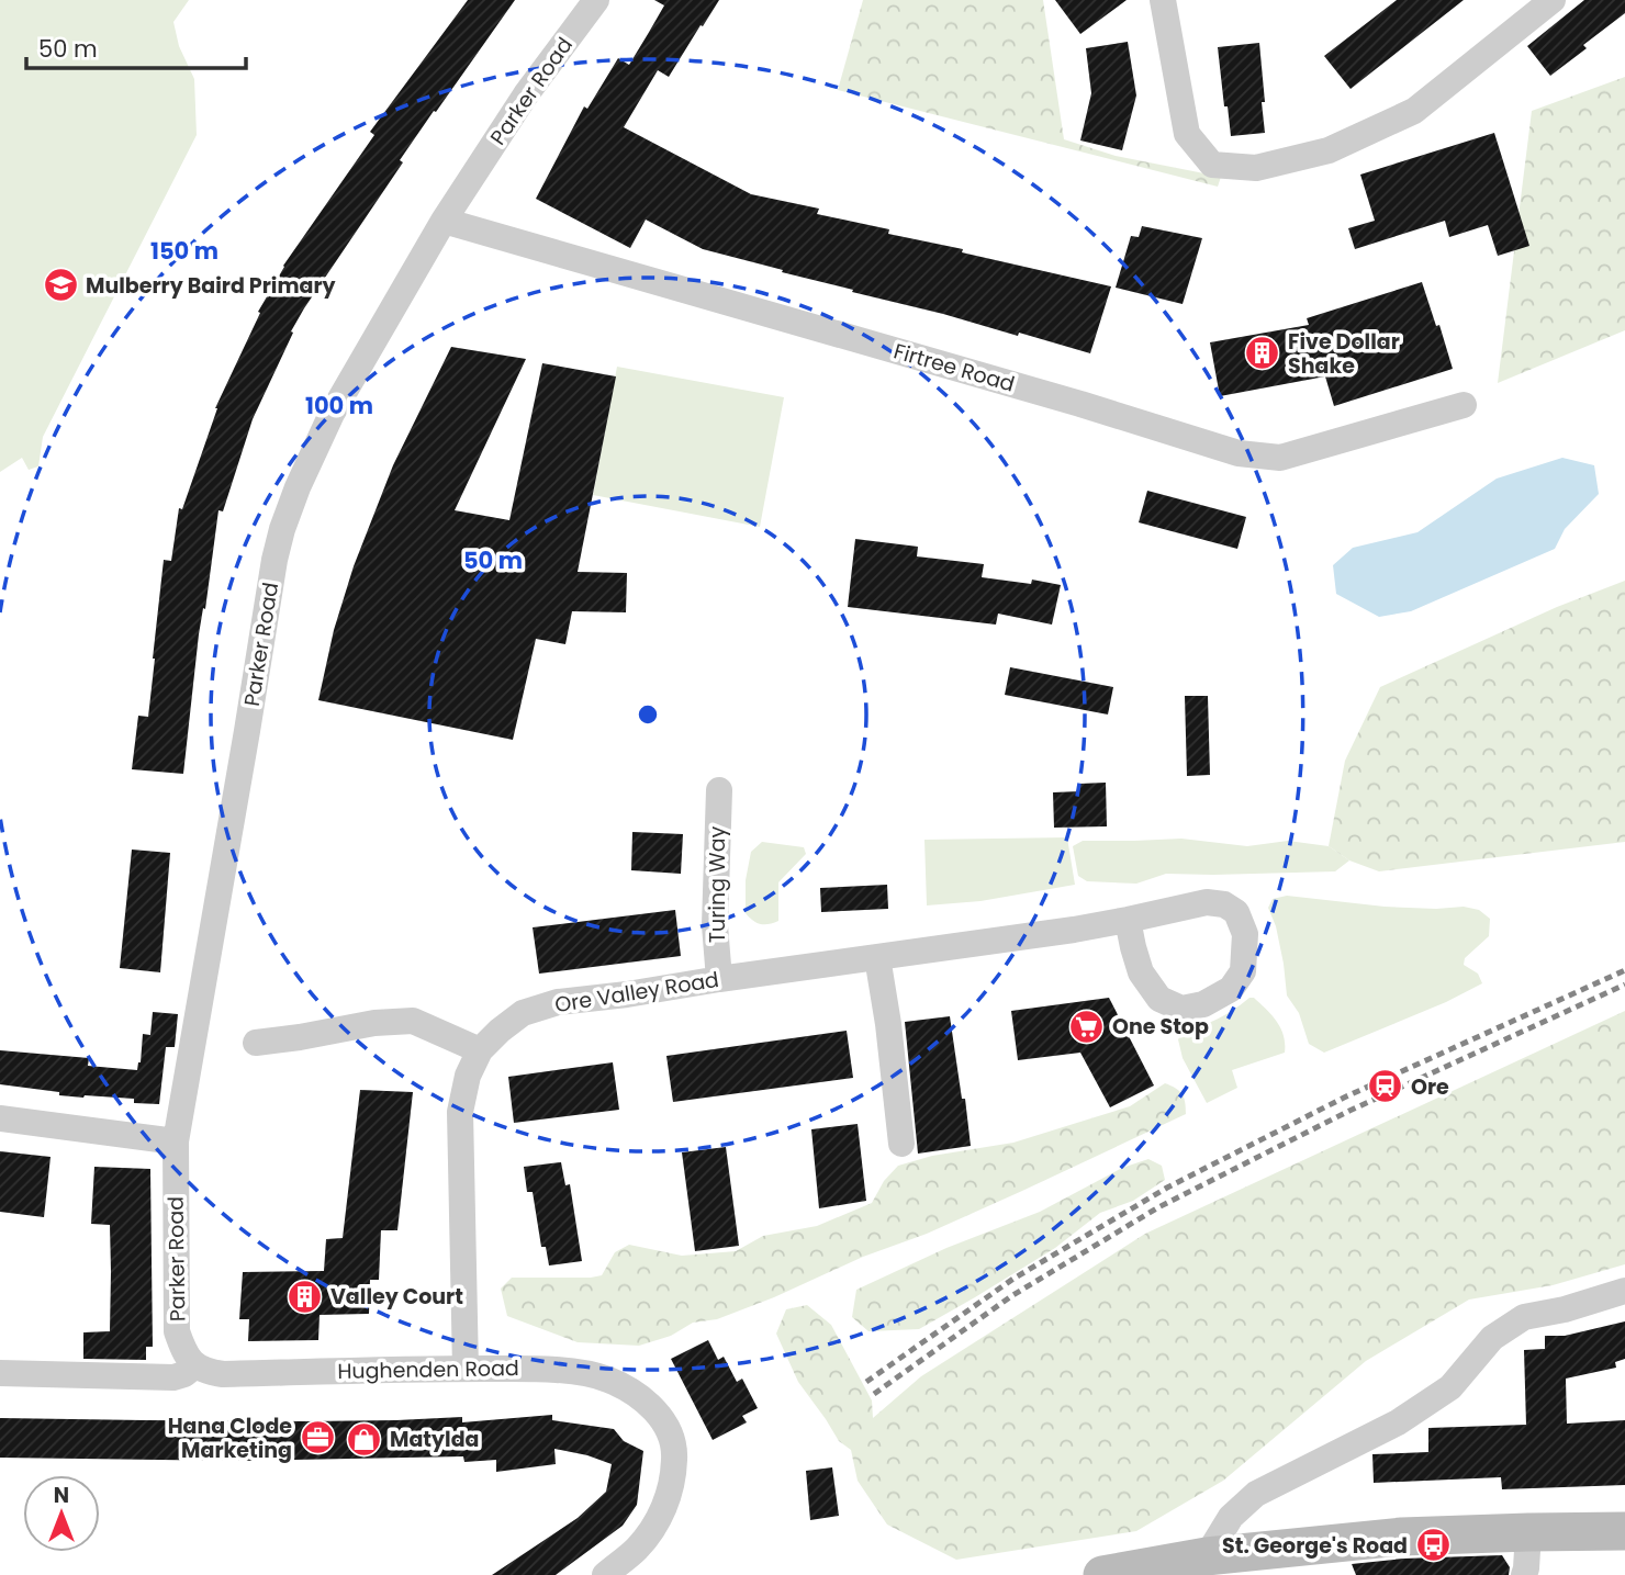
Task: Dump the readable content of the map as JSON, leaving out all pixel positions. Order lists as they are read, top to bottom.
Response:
{
  "streets": {
    "street": [
      "Parker Road",
      "Firtree Road",
      "Turing Way",
      "Ore Valley Road",
      "Hughenden Road"
    ]
  },
  "crossings": [
    ["Parker Road", "Firtree Road"],
    ["Parker Road", "Hughenden Road"],
    ["Turing Way", "Ore Valley Road"],
    ["Ore Valley Road", "Hughenden Road"]
  ],
  "places": {
    "school or university": ["Mulberry Baird Primary"],
    "building": ["Five Dollar Shake", "Valley Court"],
    "supermarket": ["One Stop"],
    "station": ["Ore"],
    "office": ["Hana Clode Marketing"],
    "shop": ["Matylda"],
    "bus stop": ["St. George's Road"]
  },
  "scale_bar": "50 m",
  "north": "top",
  "rings": ["150 m", "100 m", "50 m"]
}
